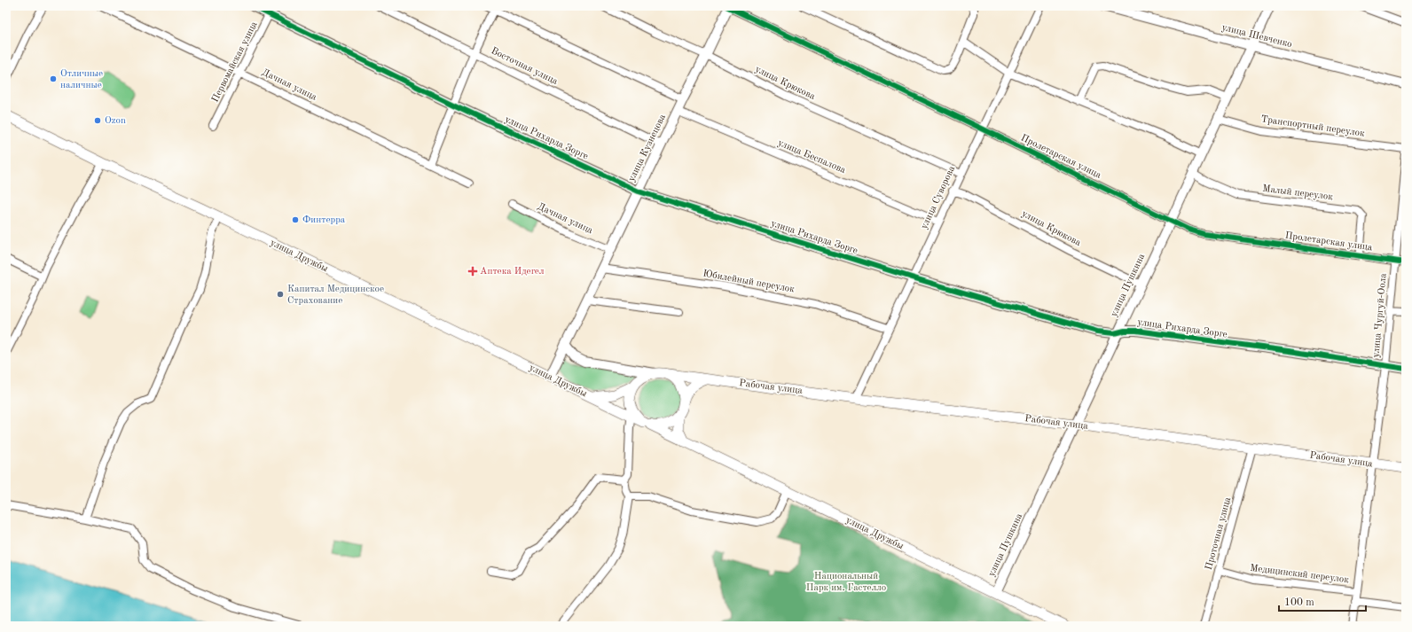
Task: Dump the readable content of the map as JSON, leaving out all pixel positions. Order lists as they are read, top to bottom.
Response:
{
  "streets": {
    "main road": ["улица Дружбы", "Рабочая улица"],
    "street": [
      "улица Шевченко",
      "Первомайская улица",
      "Восточная улица",
      "улица Крюкова",
      "Дачная улица",
      "Транспортный переулок",
      "улица Рихарда Зорге",
      "улица Кузнецова",
      "улица Беспалова",
      "Пролетарская улица",
      "Малый переулок",
      "улица Суворова",
      "Юбилейный переулок",
      "улица Пушкина",
      "улица Чургуй-Оола",
      "Проточная улица",
      "Медицинский переулок"
    ]
  },
  "crossings": [
    ["улица Шевченко", "улица Пушкина"],
    ["Первомайская улица", "Дачная улица"],
    ["Первомайская улица", "улица Рихарда Зорге"],
    ["Восточная улица", "улица Кузнецова"],
    ["улица Крюкова", "улица Кузнецова"],
    ["улица Крюкова", "улица Суворова"],
    ["улица Крюкова", "улица Пушкина"],
    ["Дачная улица", "улица Кузнецова"],
    ["Транспортный переулок", "улица Пушкина"],
    ["улица Рихарда Зорге", "улица Кузнецова"],
    ["улица Рихарда Зорге", "улица Суворова"],
    ["улица Рихарда Зорге", "улица Пушкина"],
    ["улица Рихарда Зорге", "улица Чургуй-Оола"],
    ["улица Кузнецова", "улица Беспалова"],
    ["улица Кузнецова", "Пролетарская улица"],
    ["улица Кузнецова", "улица Дружбы"],
    ["улица Кузнецова", "Юбилейный переулок"],
    ["улица Беспалова", "улица Суворова"],
    ["Пролетарская улица", "Малый переулок"],
    ["Пролетарская улица", "улица Суворова"],
    ["Пролетарская улица", "улица Пушкина"],
    ["Пролетарская улица", "улица Чургуй-Оола"],
    ["Малый переулок", "улица Пушкина"],
    ["улица Суворова", "Юбилейный переулок"],
    ["улица Суворова", "Рабочая улица"],
    ["улица Дружбы", "улица Пушкина"],
    ["улица Дружбы", "Рабочая улица"],
    ["улица Пушкина", "Рабочая улица"],
    ["улица Чургуй-Оола", "Рабочая улица"],
    ["улица Чургуй-Оола", "Медицинский переулок"],
    ["Рабочая улица", "Проточная улица"],
    ["Проточная улица", "Медицинский переулок"]
  ],
  "parks": ["Национальный Парк им. Гастелло"],
  "places": {
    "other": [
      "Отличные наличные",
      "Ozon",
      "Финтерра",
      "Капитал Медицинское Страхование"
    ],
    "health": ["Аптека Идегел"]
  },
  "scale_bar": "100 m"
}
